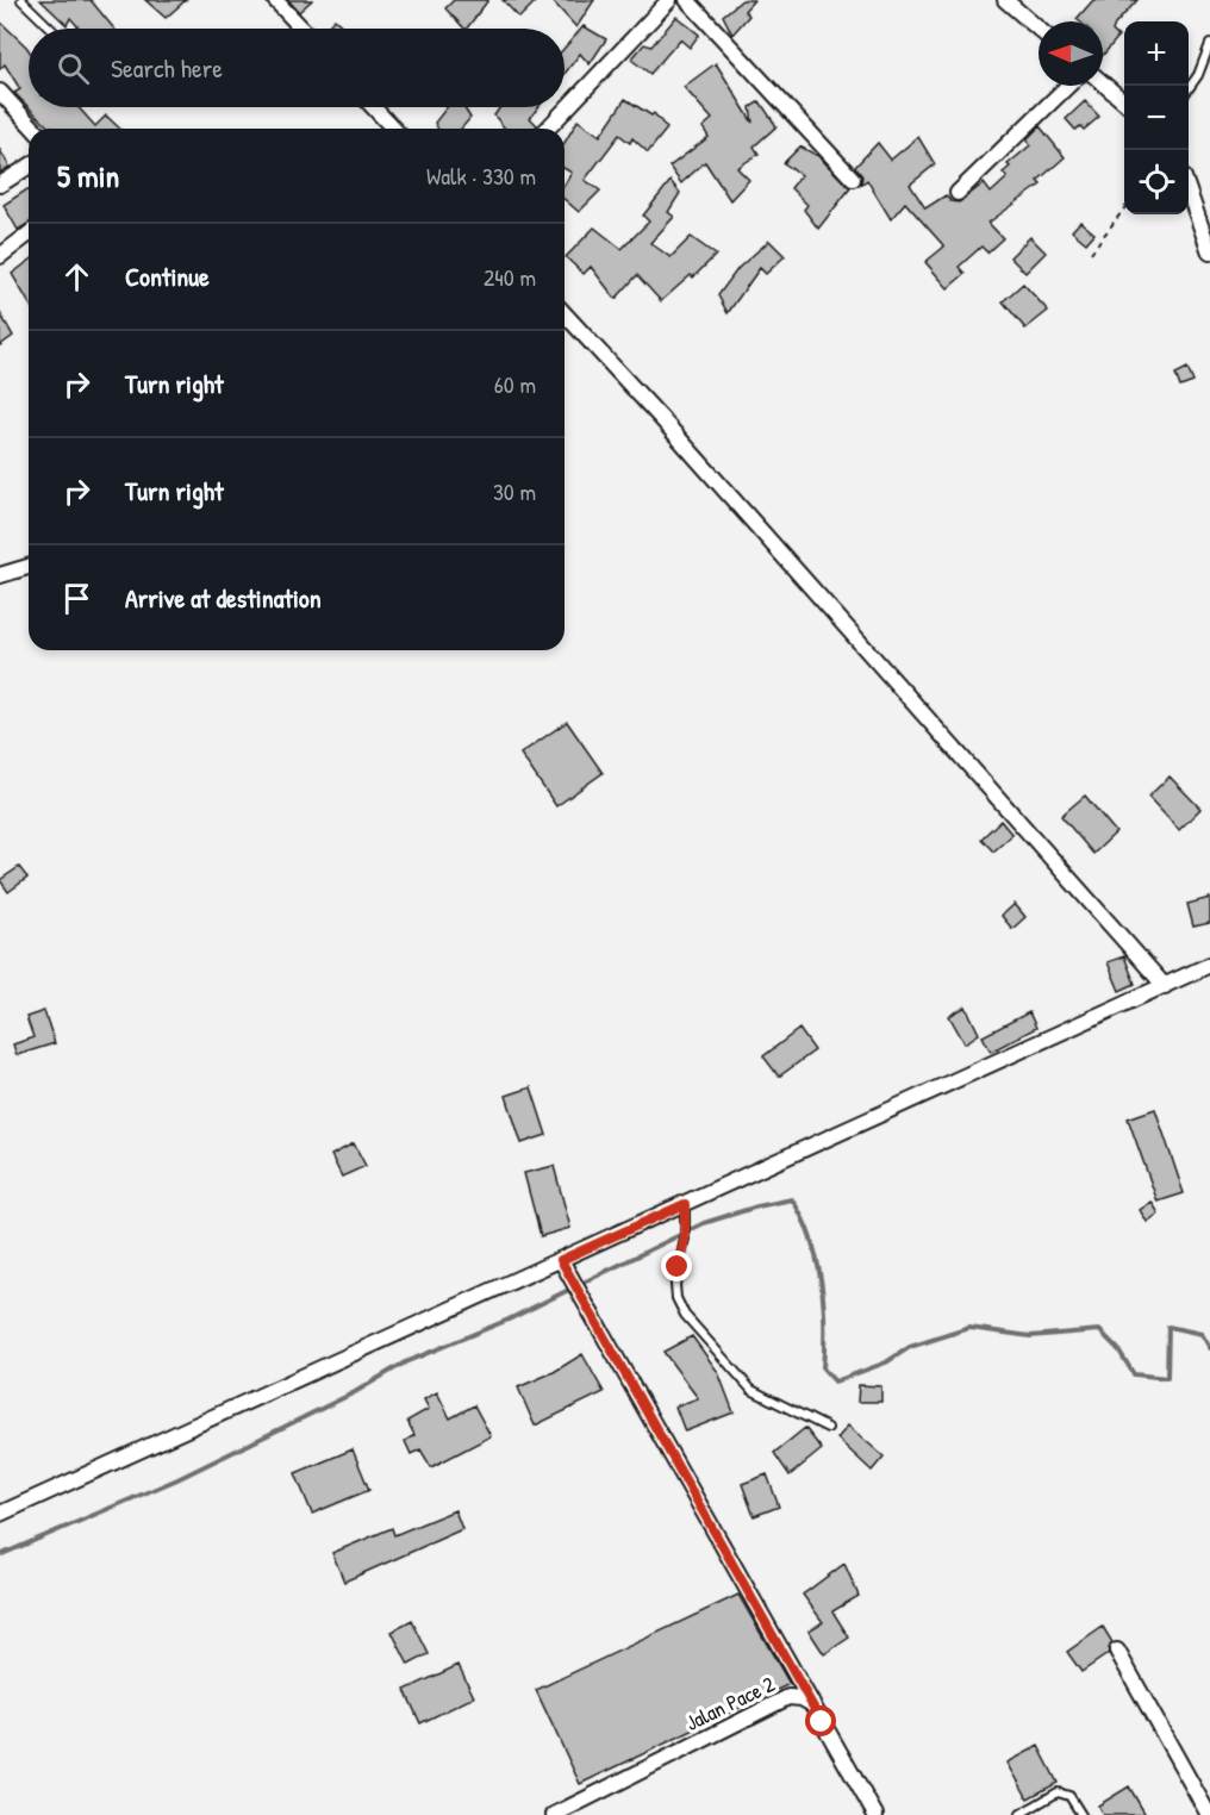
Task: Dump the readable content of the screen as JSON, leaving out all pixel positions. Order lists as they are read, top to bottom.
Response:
{
  "streets": {
    "street": ["Jalan Pace 2"]
  },
  "north": "left",
  "page": {
    "map_buttons": ["+", "−"],
    "search": "Search here",
    "heading": ["5 min", "Walk · 330 m"],
    "list": [
      ["Continue", "240 m"],
      ["Turn right", "60 m"],
      ["Turn right", "30 m"],
      "Arrive at destination"
    ]
  }
}
